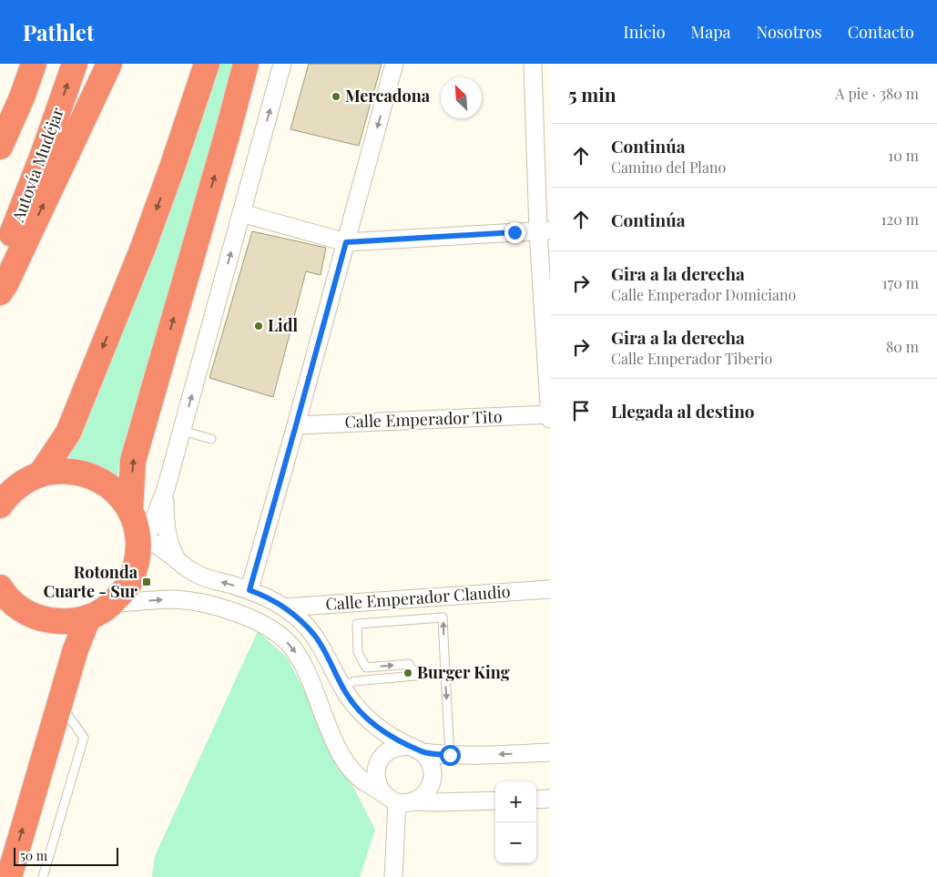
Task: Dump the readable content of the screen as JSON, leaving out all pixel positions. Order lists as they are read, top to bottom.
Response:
{
  "streets": {
    "highway": ["Autovía Mudéjar"],
    "street": ["Calle Emperador Tito", "Calle Emperador Claudio"]
  },
  "places": {
    "other": ["Mercadona", "Lidl", "Burger King"],
    "transit": ["Rotonda Cuarte - Sur"]
  },
  "scale_bar": "50 m",
  "north": "top left",
  "page": {
    "header": "Pathlet",
    "nav": [
      "Inicio",
      "Mapa",
      "Nosotros",
      "Contacto"
    ],
    "heading": ["5 min", "A pie · 380 m"],
    "list": [
      ["Continúa", "Camino del Plano", "10 m"],
      ["Continúa", "120 m"],
      ["Gira a la derecha", "Calle Emperador Domiciano", "170 m"],
      ["Gira a la derecha", "Calle Emperador Tiberio", "80 m"],
      "Llegada al destino"
    ],
    "map_buttons": ["+", "−"],
    "scale": "50 m"
  }
}
